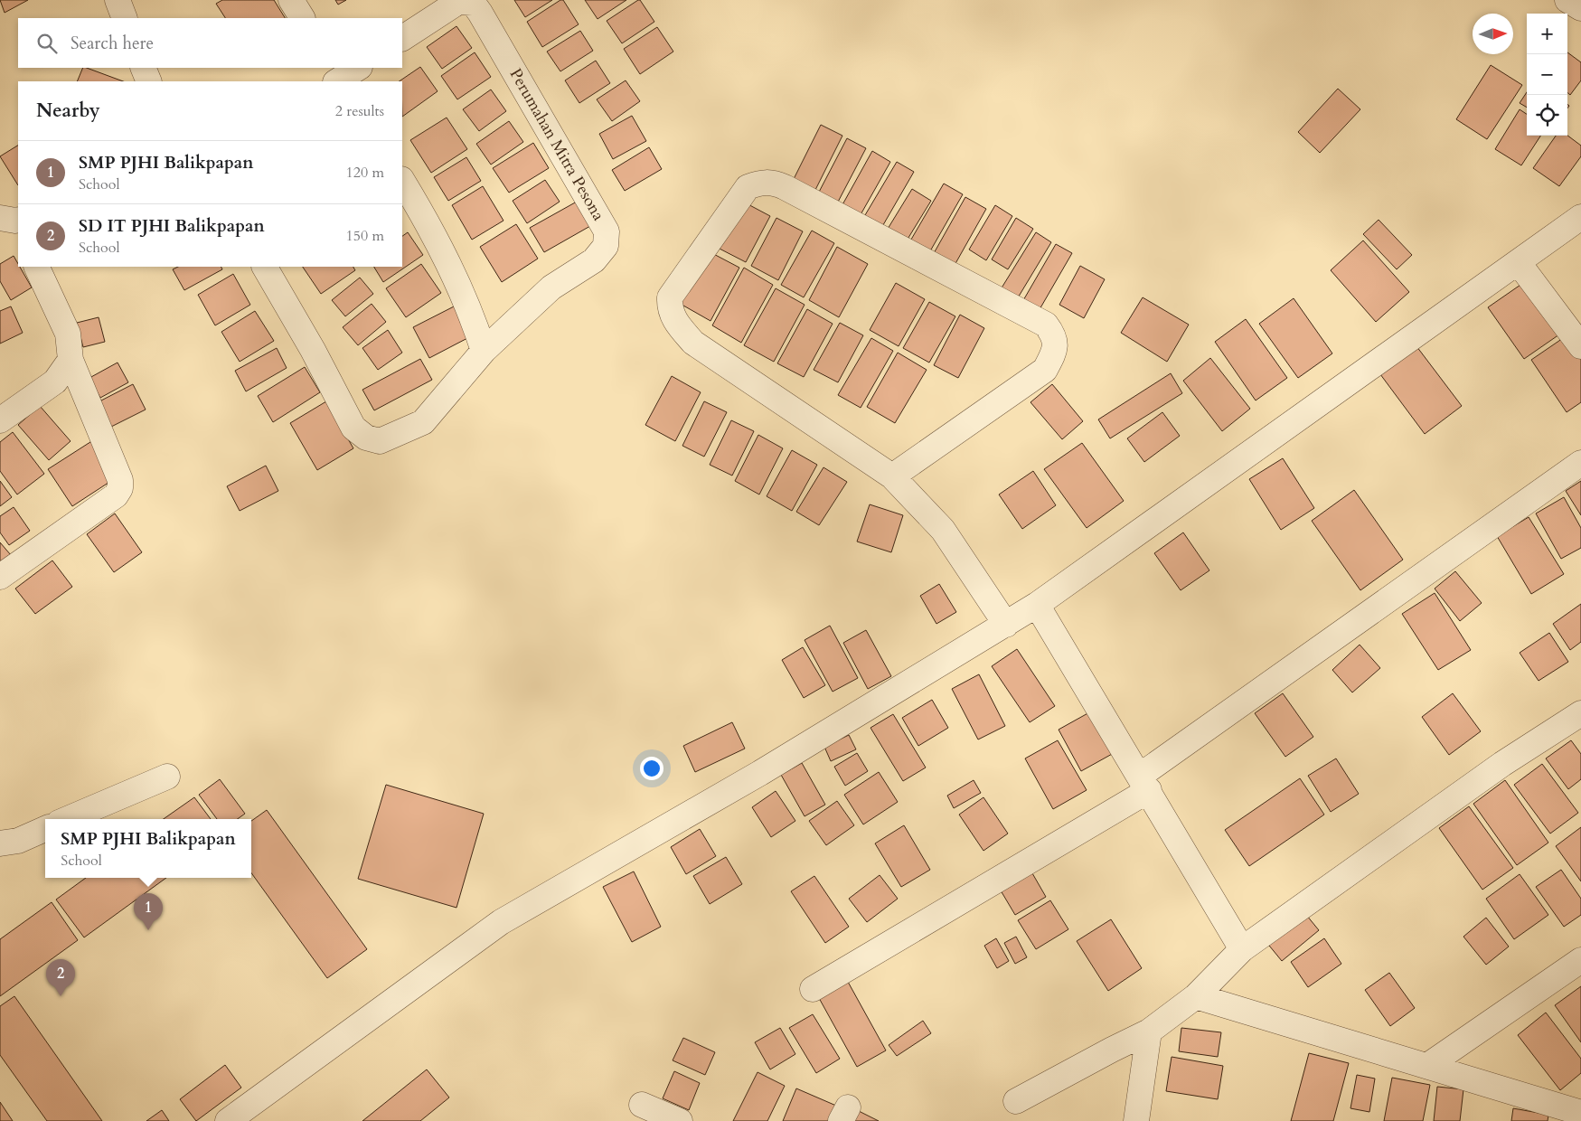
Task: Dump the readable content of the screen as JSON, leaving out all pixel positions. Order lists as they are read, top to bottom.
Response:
{
  "streets": {
    "street": ["Perumahan Mitra Pesona"]
  },
  "north": "right",
  "page": {
    "map_buttons": ["+", "−"],
    "search": "Search here",
    "heading": ["Nearby", "2 results"],
    "list": [
      {
        "mark": "1",
        "name": "SMP PJHI Balikpapan",
        "note": "School",
        "value": "120 m"
      },
      {
        "mark": "2",
        "name": "SD IT PJHI Balikpapan",
        "note": "School",
        "value": "150 m"
      }
    ],
    "popup": ["SMP PJHI Balikpapan", "School"],
    "pins": ["1", "2"]
  }
}
